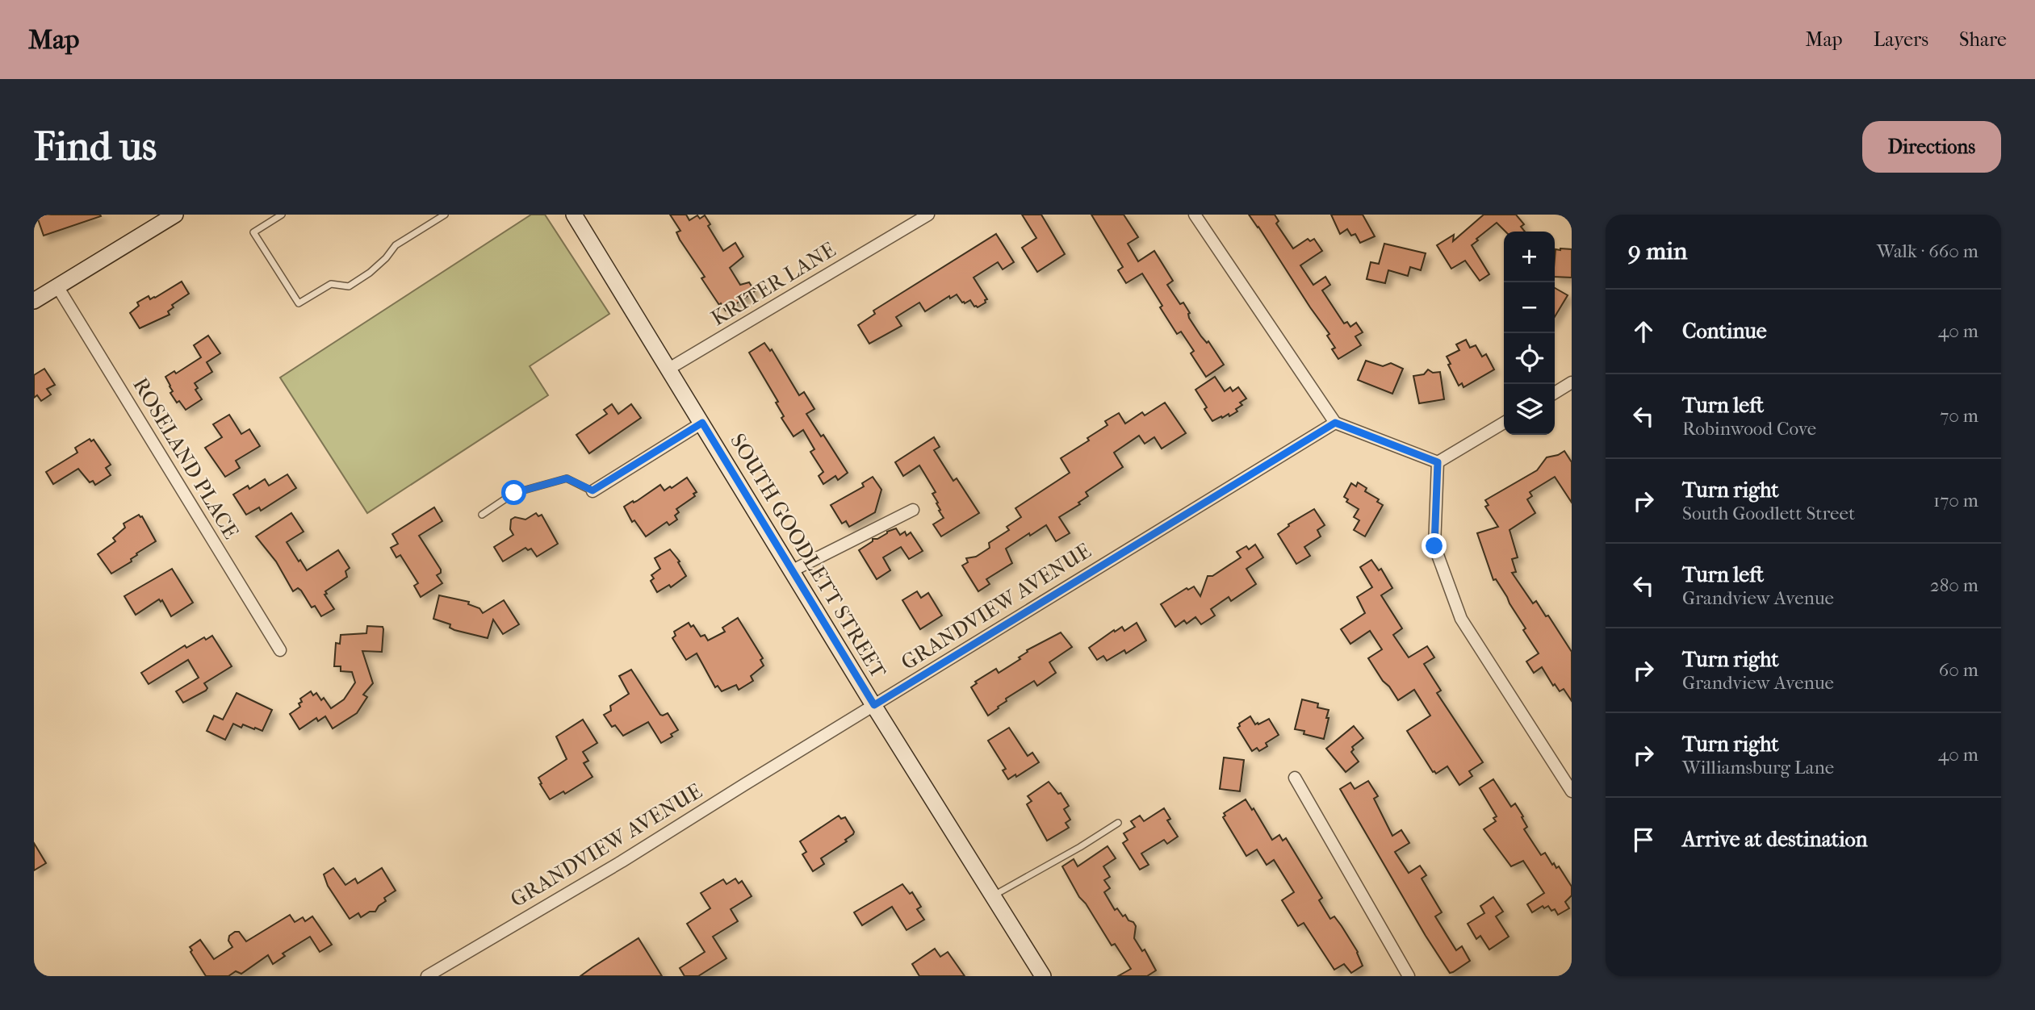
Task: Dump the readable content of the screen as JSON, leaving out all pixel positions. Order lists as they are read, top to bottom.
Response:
{
  "streets": {
    "main road": ["SOUTH GOODLETT STREET"],
    "street": ["KRITER LANE", "ROSELAND PLACE", "GRANDVIEW AVENUE"]
  },
  "crossings": [
    ["KRITER LANE", "SOUTH GOODLETT STREET"],
    ["SOUTH GOODLETT STREET", "GRANDVIEW AVENUE"]
  ],
  "page": {
    "header": "Map",
    "nav": ["Map", "Layers", "Share"],
    "buttons": "Directions",
    "title": "Find us",
    "heading": ["9 min", "Walk · 660 m"],
    "map_buttons": ["+", "−"],
    "list": [
      ["Continue", "40 m"],
      ["Turn left", "Robinwood Cove", "70 m"],
      ["Turn right", "South Goodlett Street", "170 m"],
      ["Turn left", "Grandview Avenue", "280 m"],
      ["Turn right", "Grandview Avenue", "60 m"],
      ["Turn right", "Williamsburg Lane", "40 m"],
      "Arrive at destination"
    ]
  }
}
